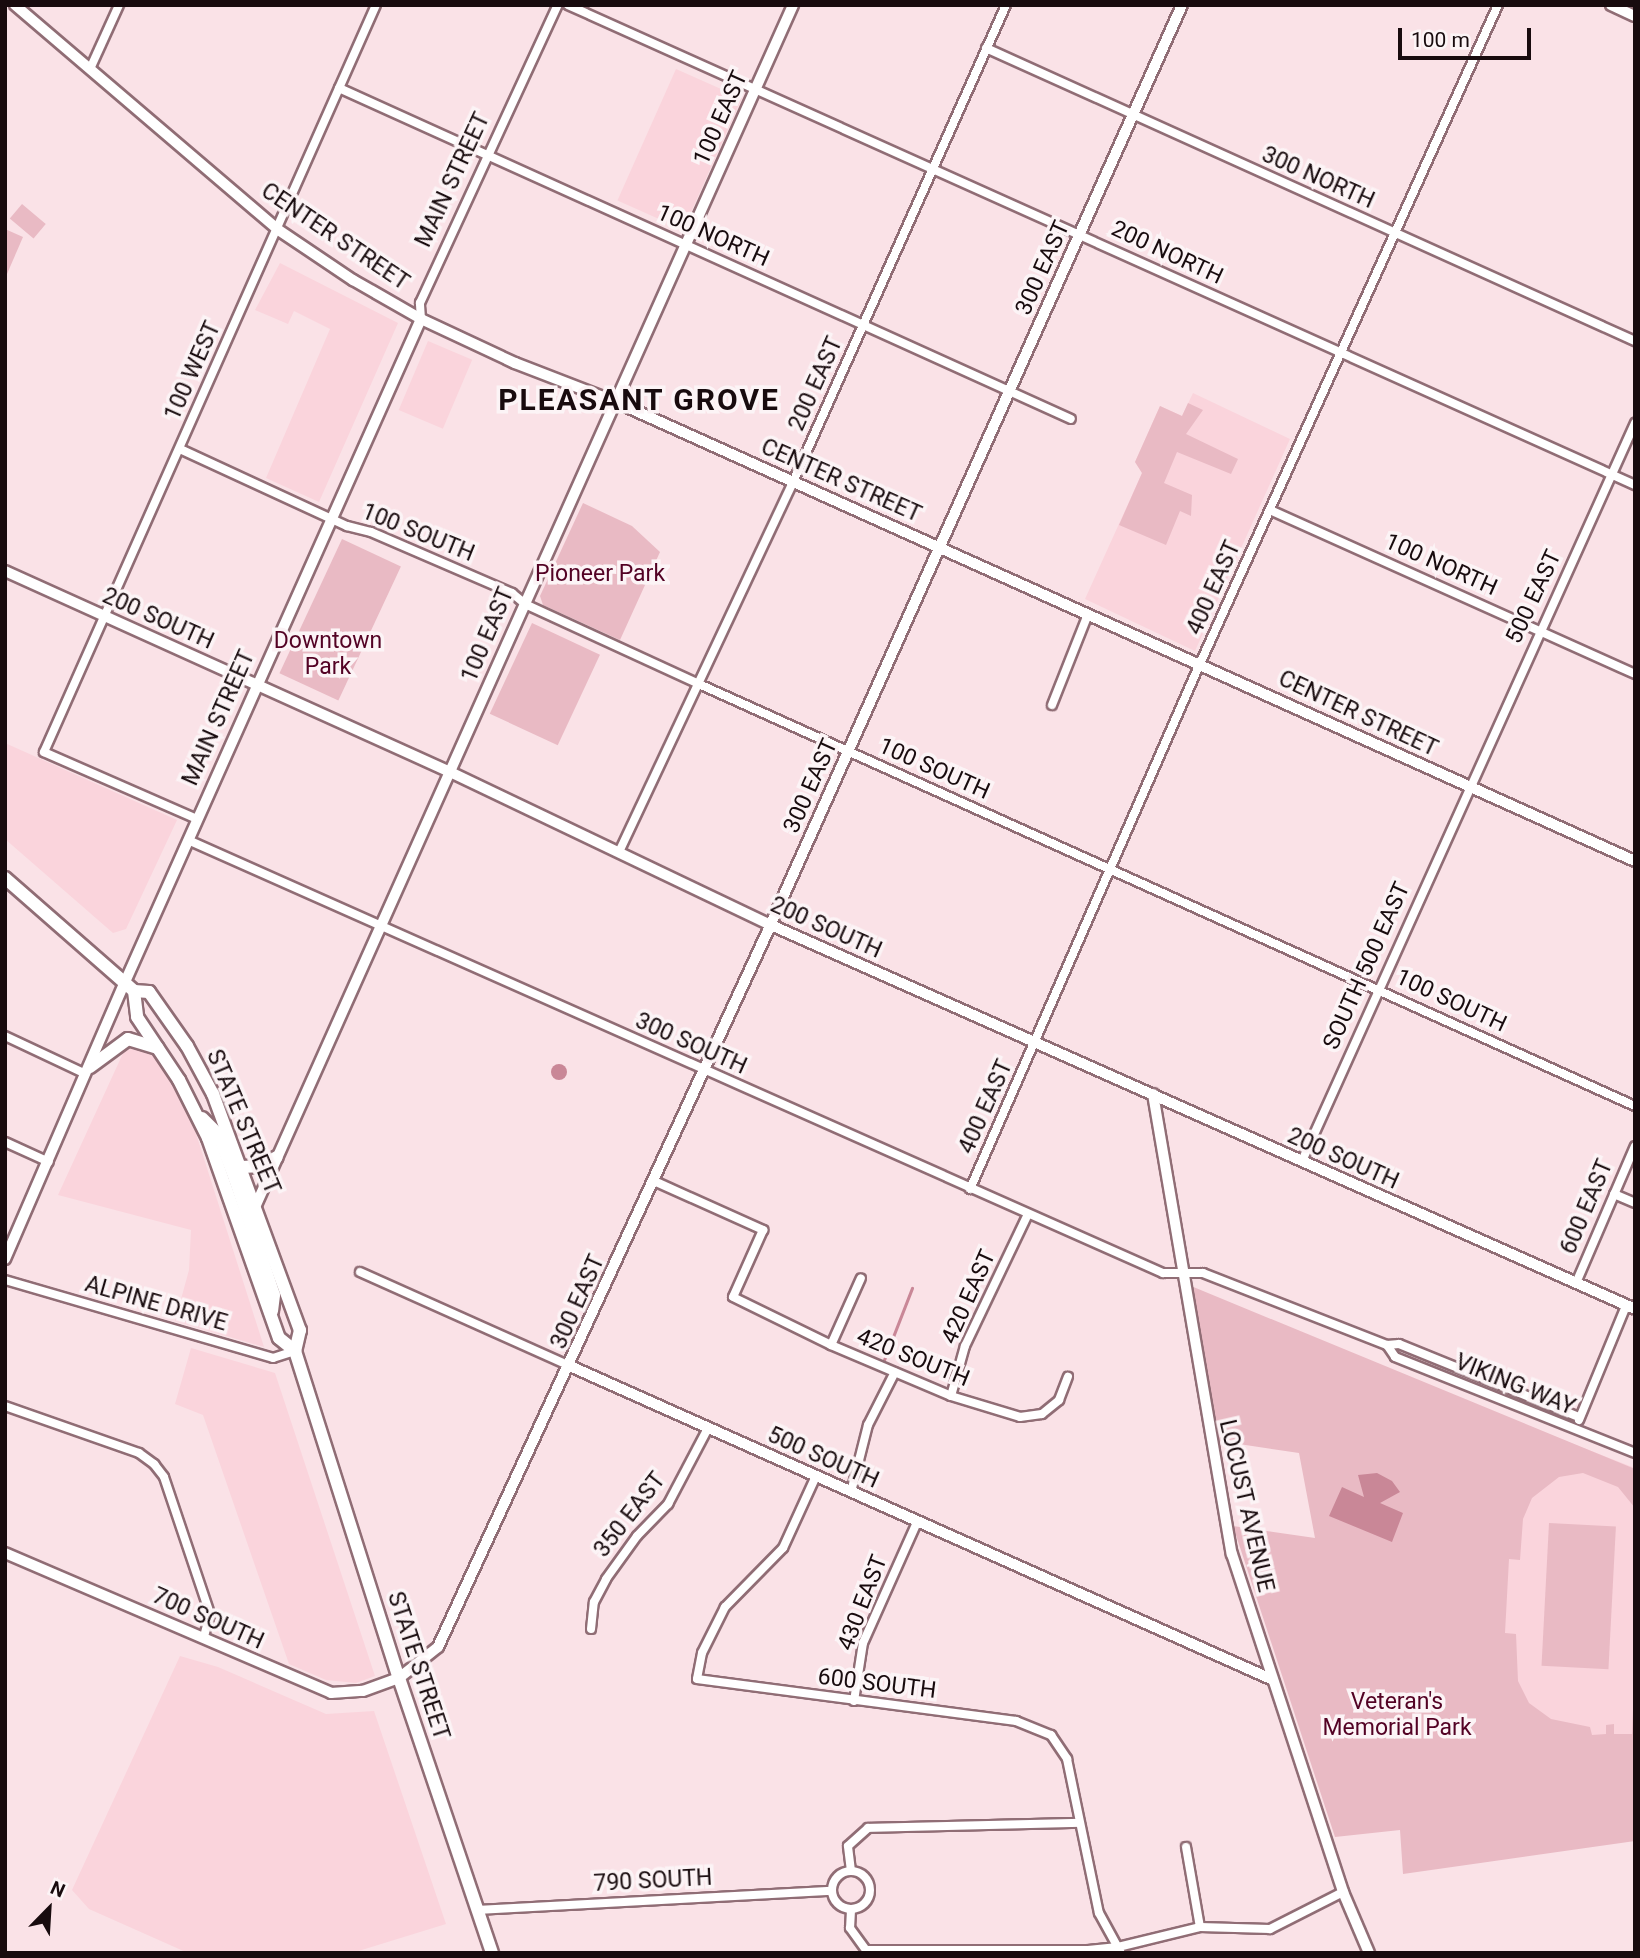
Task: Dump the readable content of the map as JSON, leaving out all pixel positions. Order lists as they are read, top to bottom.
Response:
{
  "streets": {
    "main road": [
      "100 EAST",
      "MAIN STREET",
      "CENTER STREET",
      "STATE STREET"
    ],
    "street": [
      "300 NORTH",
      "100 NORTH",
      "200 NORTH",
      "300 EAST",
      "100 WEST",
      "200 EAST",
      "100 SOUTH",
      "400 EAST",
      "500 EAST",
      "200 SOUTH",
      "SOUTH 500 EAST",
      "300 SOUTH",
      "600 EAST",
      "420 EAST",
      "ALPINE DRIVE",
      "420 SOUTH",
      "VIKING WAY",
      "500 SOUTH",
      "LOCUST AVENUE",
      "350 EAST",
      "430 EAST",
      "700 SOUTH",
      "600 SOUTH",
      "790 SOUTH"
    ]
  },
  "crossings": [
    ["100 EAST", "100 NORTH"],
    ["100 EAST", "CENTER STREET"],
    ["100 EAST", "200 NORTH"],
    ["100 EAST", "100 SOUTH"],
    ["100 EAST", "200 SOUTH"],
    ["100 EAST", "300 SOUTH"],
    ["100 EAST", "STATE STREET"],
    ["300 NORTH", "300 EAST"],
    ["300 NORTH", "200 EAST"],
    ["300 NORTH", "400 EAST"],
    ["MAIN STREET", "100 NORTH"],
    ["MAIN STREET", "CENTER STREET"],
    ["MAIN STREET", "100 WEST"],
    ["MAIN STREET", "100 SOUTH"],
    ["MAIN STREET", "200 SOUTH"],
    ["MAIN STREET", "300 SOUTH"],
    ["MAIN STREET", "STATE STREET"],
    ["100 NORTH", "300 EAST"],
    ["100 NORTH", "100 WEST"],
    ["100 NORTH", "200 EAST"],
    ["100 NORTH", "400 EAST"],
    ["100 NORTH", "500 EAST"],
    ["CENTER STREET", "300 EAST"],
    ["CENTER STREET", "100 WEST"],
    ["CENTER STREET", "200 EAST"],
    ["CENTER STREET", "400 EAST"],
    ["CENTER STREET", "500 EAST"],
    ["CENTER STREET", "SOUTH 500 EAST"],
    ["200 NORTH", "300 EAST"],
    ["200 NORTH", "200 EAST"],
    ["200 NORTH", "400 EAST"],
    ["200 NORTH", "500 EAST"],
    ["300 EAST", "100 SOUTH"],
    ["300 EAST", "200 SOUTH"],
    ["300 EAST", "300 SOUTH"],
    ["300 EAST", "STATE STREET"],
    ["300 EAST", "420 SOUTH"],
    ["300 EAST", "500 SOUTH"],
    ["300 EAST", "700 SOUTH"],
    ["100 WEST", "100 SOUTH"],
    ["100 WEST", "200 SOUTH"],
    ["200 EAST", "100 SOUTH"],
    ["200 EAST", "200 SOUTH"],
    ["100 SOUTH", "400 EAST"],
    ["100 SOUTH", "SOUTH 500 EAST"],
    ["400 EAST", "200 SOUTH"],
    ["400 EAST", "300 SOUTH"],
    ["500 EAST", "SOUTH 500 EAST"],
    ["200 SOUTH", "SOUTH 500 EAST"],
    ["200 SOUTH", "600 EAST"],
    ["200 SOUTH", "LOCUST AVENUE"],
    ["300 SOUTH", "420 EAST"],
    ["300 SOUTH", "VIKING WAY"],
    ["300 SOUTH", "LOCUST AVENUE"],
    ["STATE STREET", "ALPINE DRIVE"],
    ["STATE STREET", "700 SOUTH"],
    ["STATE STREET", "790 SOUTH"],
    ["420 EAST", "420 SOUTH"],
    ["VIKING WAY", "LOCUST AVENUE"],
    ["500 SOUTH", "LOCUST AVENUE"],
    ["500 SOUTH", "350 EAST"],
    ["500 SOUTH", "430 EAST"],
    ["500 SOUTH", "600 SOUTH"],
    ["430 EAST", "600 SOUTH"]
  ],
  "districts": ["PLEASANT GROVE"],
  "parks": ["Pioneer Park", "Downtown Park", "Veteran's Memorial Park"],
  "scale_bar": "100 m",
  "north": "top right"
}
